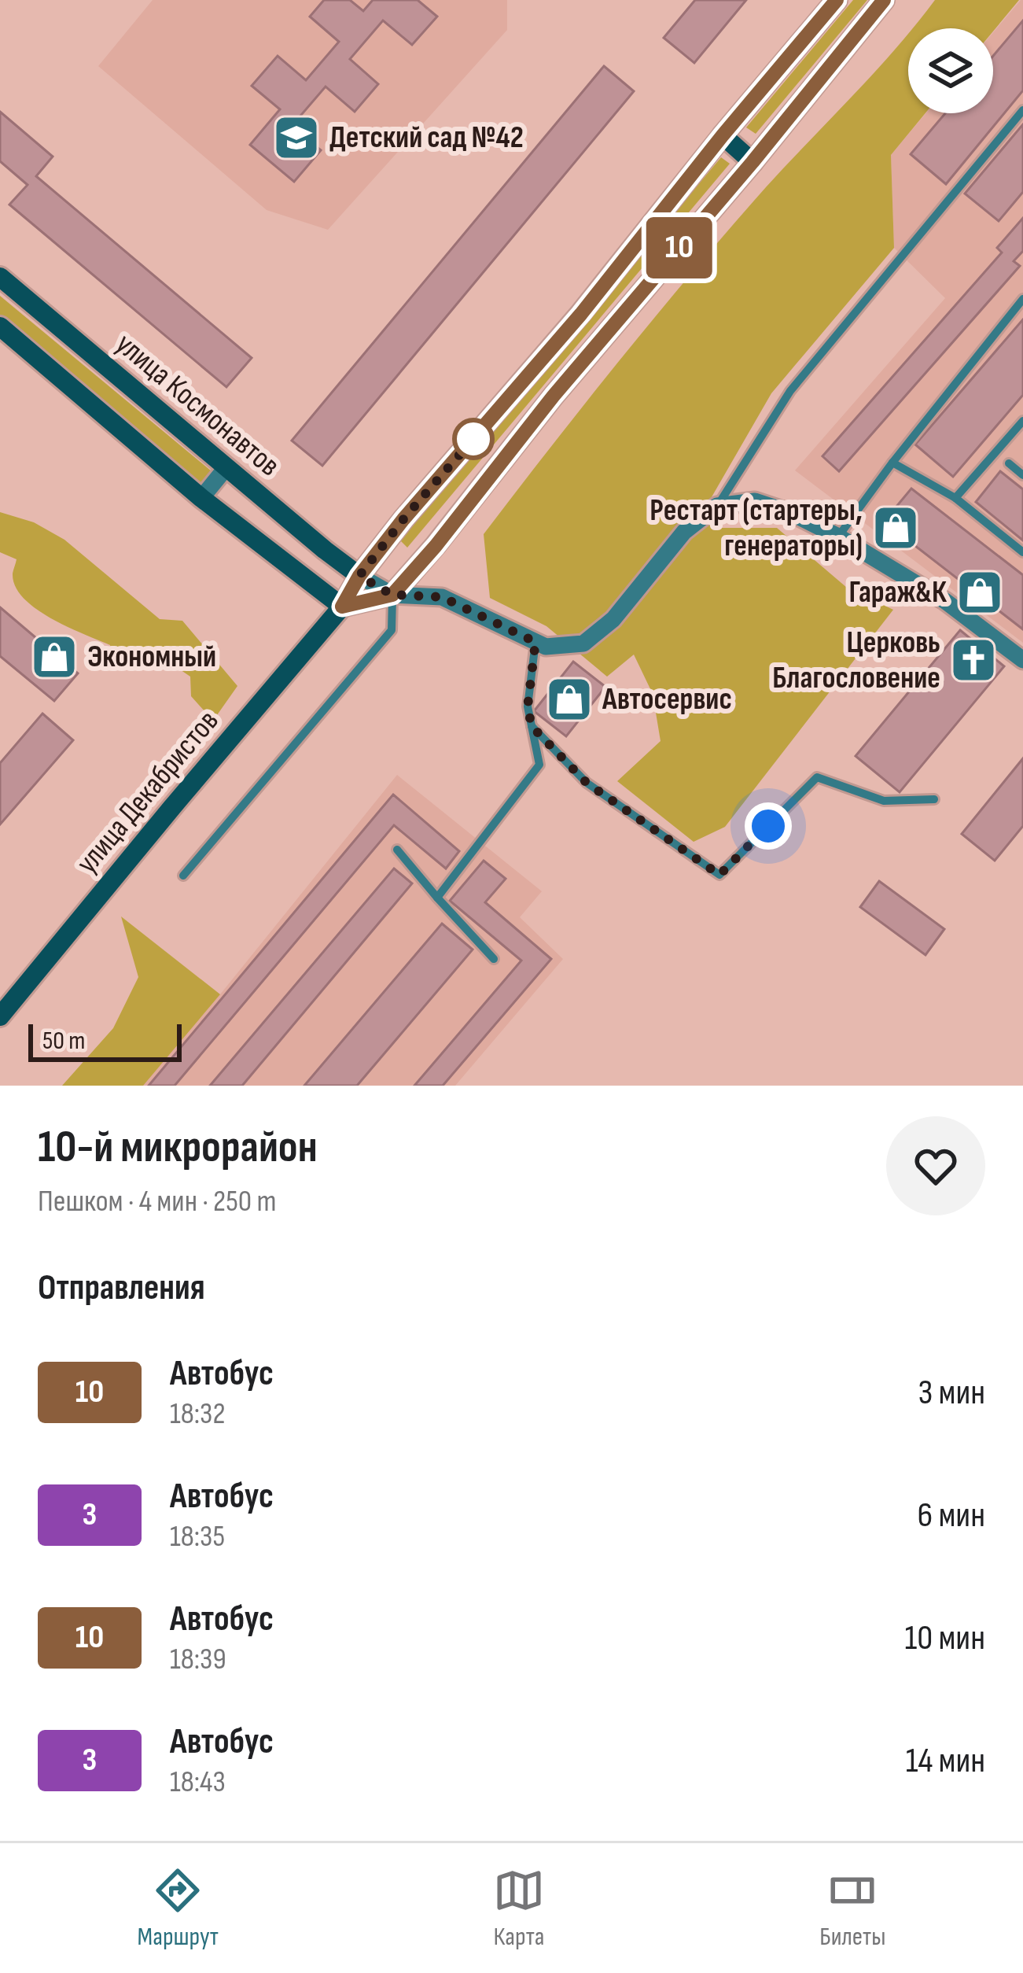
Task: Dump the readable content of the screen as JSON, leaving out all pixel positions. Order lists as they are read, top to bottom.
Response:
{
  "streets": {
    "street": ["улица Космонавтов", "улица Декабристов"]
  },
  "crossings": [
    ["улица Космонавтов", "улица Декабристов"]
  ],
  "places": {
    "school or university": ["Детский сад №42"],
    "shop": [
      "Рестарт (стартеры, генераторы)",
      "Гараж&К",
      "Экономный",
      "Автосервис"
    ],
    "church": ["Церковь Благословение"]
  },
  "lines": ["bus line 10"],
  "scale_bar": "50 m",
  "page": {
    "on_map": "10",
    "scale": "50 m",
    "heading": [
      ["10-й микрорайон", "Пешком · 4 мин · 250 m"],
      "Отправления"
    ],
    "list": [
      {
        "mark": "10",
        "name": "Автобус",
        "note": "18:32",
        "value": "3 мин"
      },
      {
        "mark": "3",
        "name": "Автобус",
        "note": "18:35",
        "value": "6 мин"
      },
      {
        "mark": "10",
        "name": "Автобус",
        "note": "18:39",
        "value": "10 мин"
      },
      {
        "mark": "3",
        "name": "Автобус",
        "note": "18:43",
        "value": "14 мин"
      }
    ],
    "tabs": ["Маршрут", "Карта", "Билеты"]
  }
}
